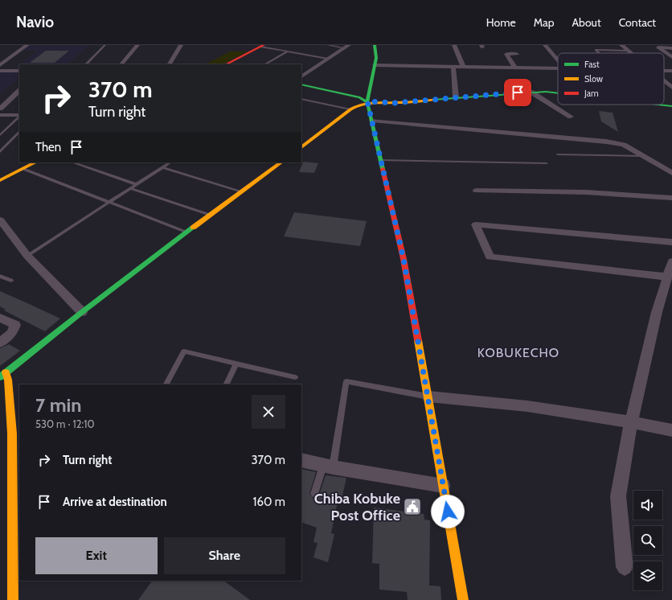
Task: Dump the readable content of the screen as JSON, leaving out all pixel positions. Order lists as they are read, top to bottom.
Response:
{
  "districts": ["KOBUKECHO"],
  "places": {
    "public building": ["Chiba Kobuke Post Office"]
  },
  "legend": ["Fast", "Slow", "Jam"],
  "page": {
    "header": "Navio",
    "nav": [
      "Home",
      "Map",
      "About",
      "Contact"
    ],
    "turn": ["370 m", "Turn right"],
    "then": "Then",
    "heading": ["7 min", "530 m · 12:10"],
    "list": [
      {
        "name": "Turn right",
        "value": "370 m"
      },
      {
        "name": "Arrive at destination",
        "value": "160 m"
      }
    ],
    "buttons": ["Exit", "Share"]
  }
}
